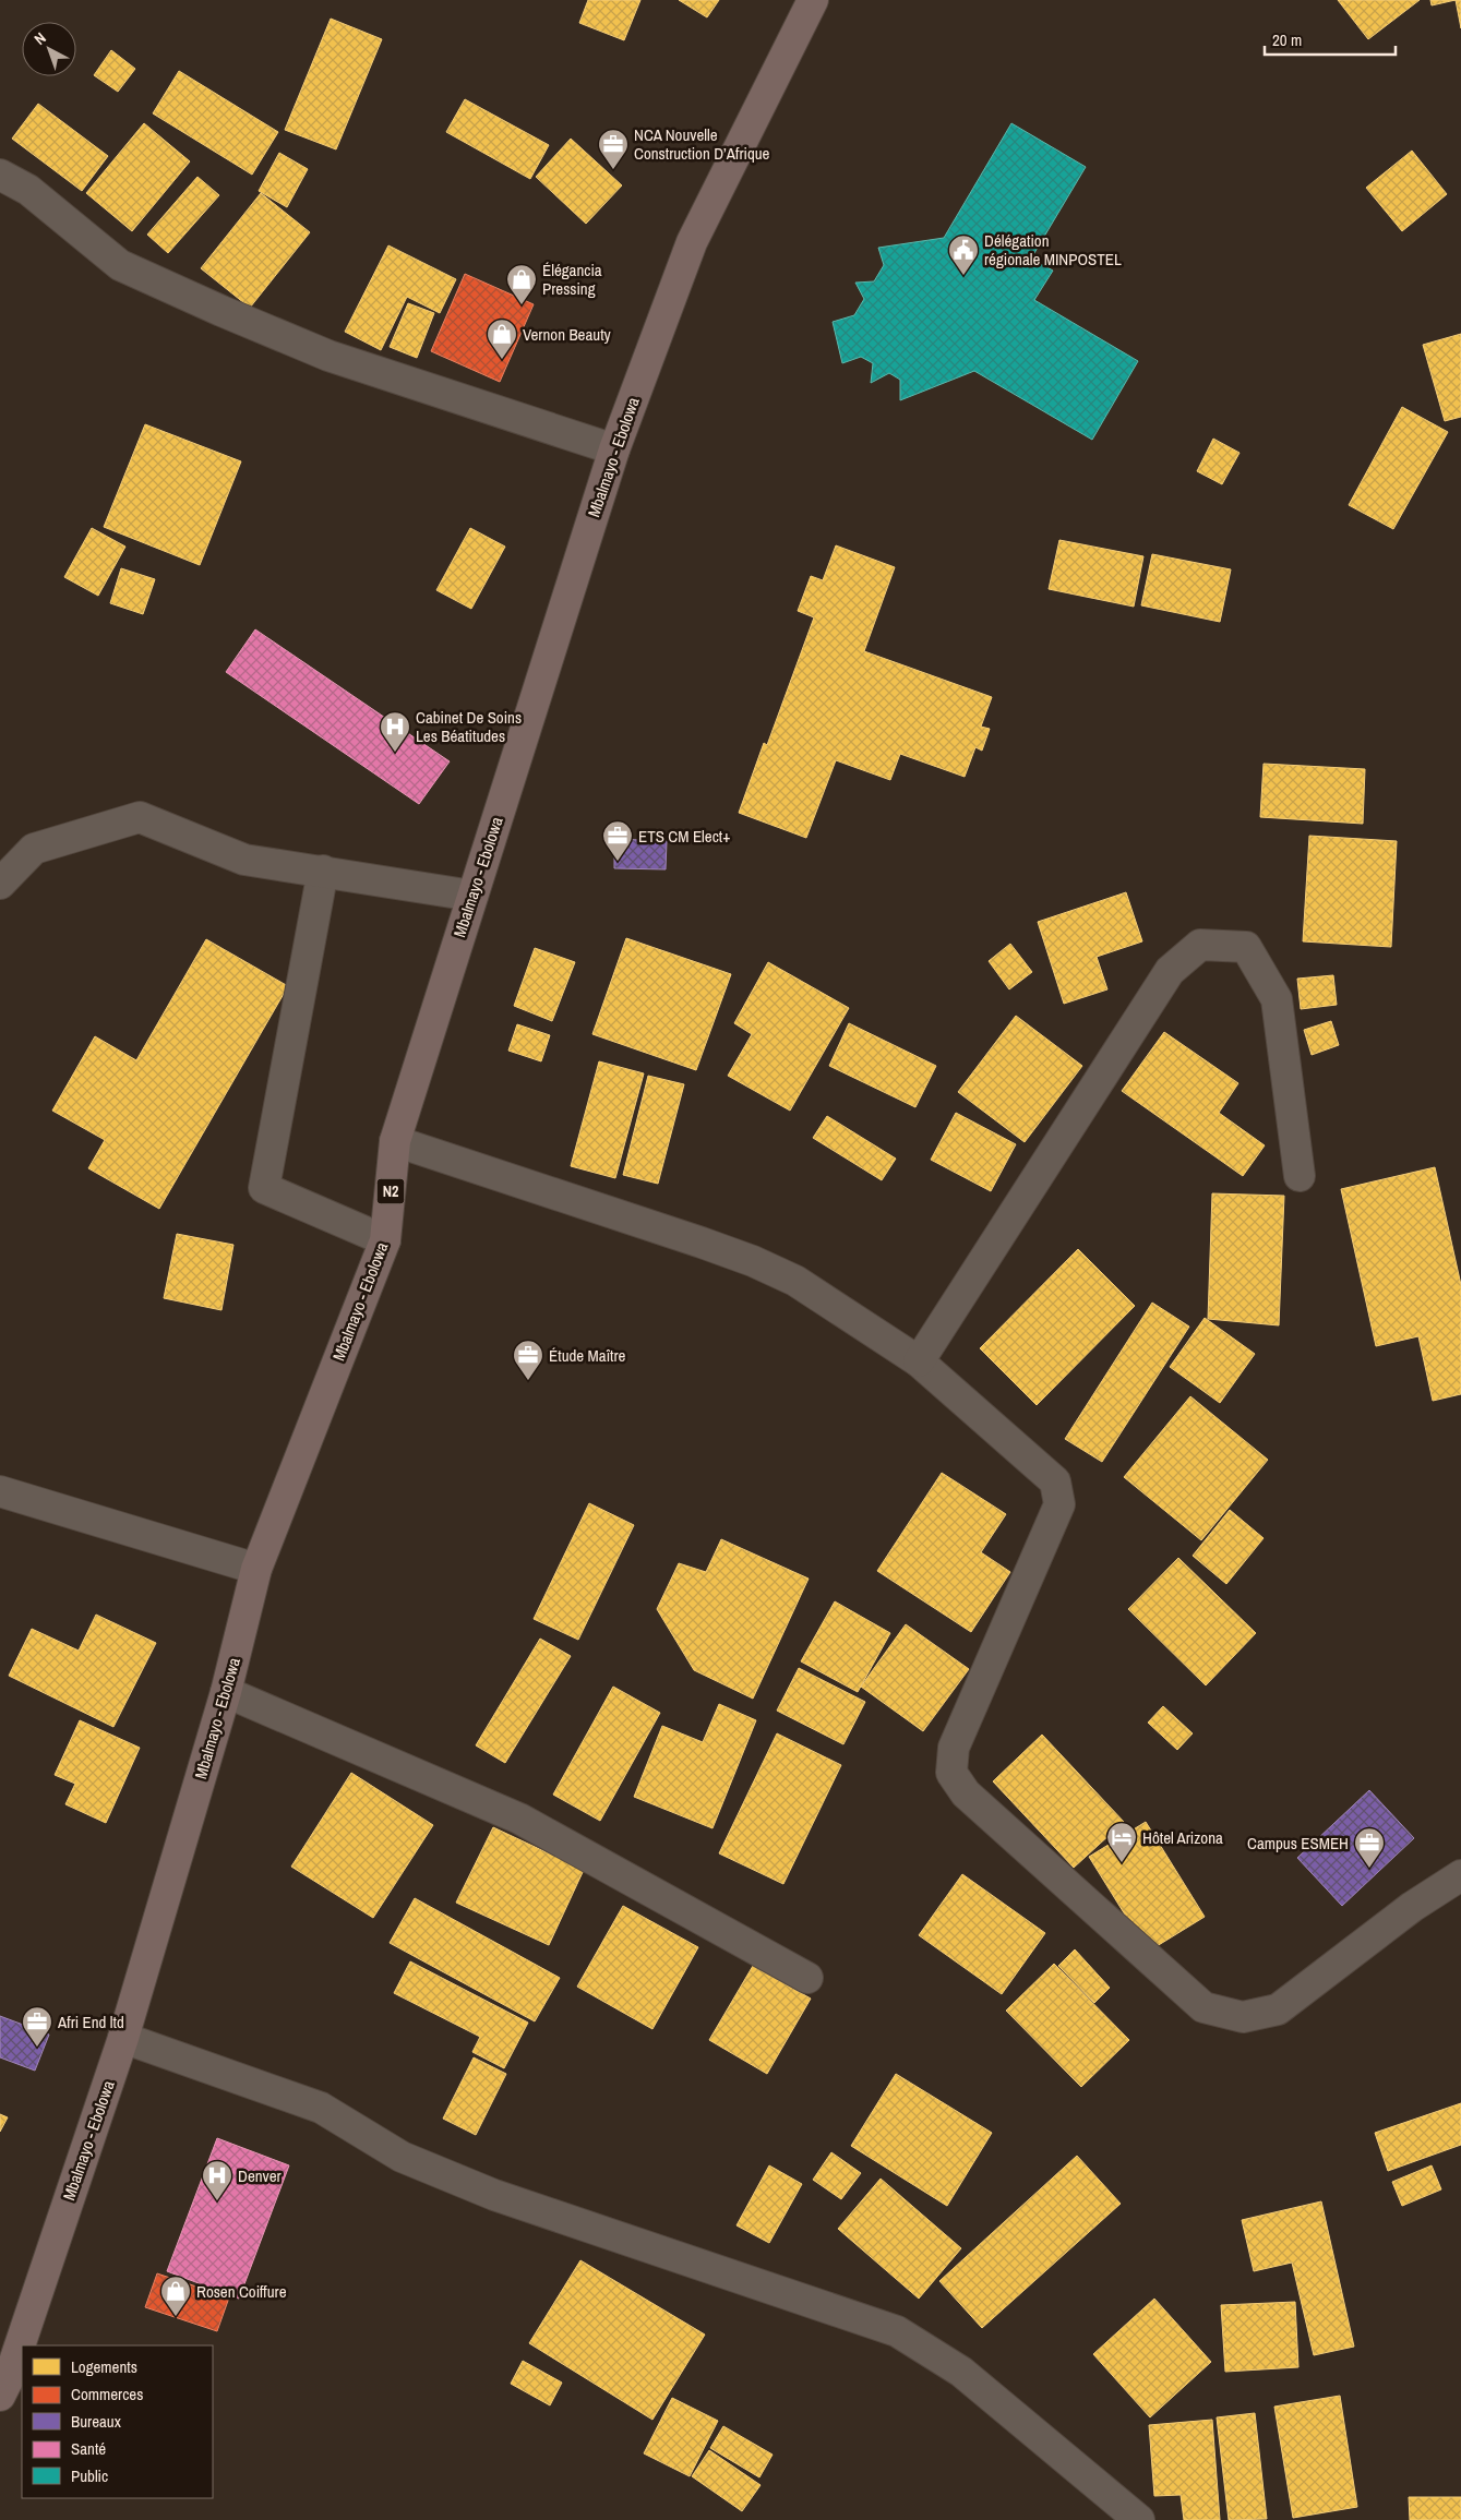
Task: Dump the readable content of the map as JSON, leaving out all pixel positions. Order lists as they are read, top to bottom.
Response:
{
  "streets": {
    "highway": ["Mbalmayo - Ebolowa", "N2"]
  },
  "places": {
    "office": [
      "NCA Nouvelle Construction D’Afrique",
      "ETS CM Elect+",
      "Étude Maître",
      "Campus ESMEH",
      "Afri End ltd"
    ],
    "public building": ["Délégation régionale MINPOSTEL"],
    "shop": ["Élégancia Pressing", "Vernon Beauty", "Rosen Coiffure"],
    "hospital": ["Cabinet De Soins Les Béatitudes", "Denver"],
    "hotel": ["Hôtel Arizona"]
  },
  "legend": [
    "Logements",
    "Commerces",
    "Bureaux",
    "Santé",
    "Public"
  ],
  "scale_bar": "20 m",
  "north": "top left"
}
